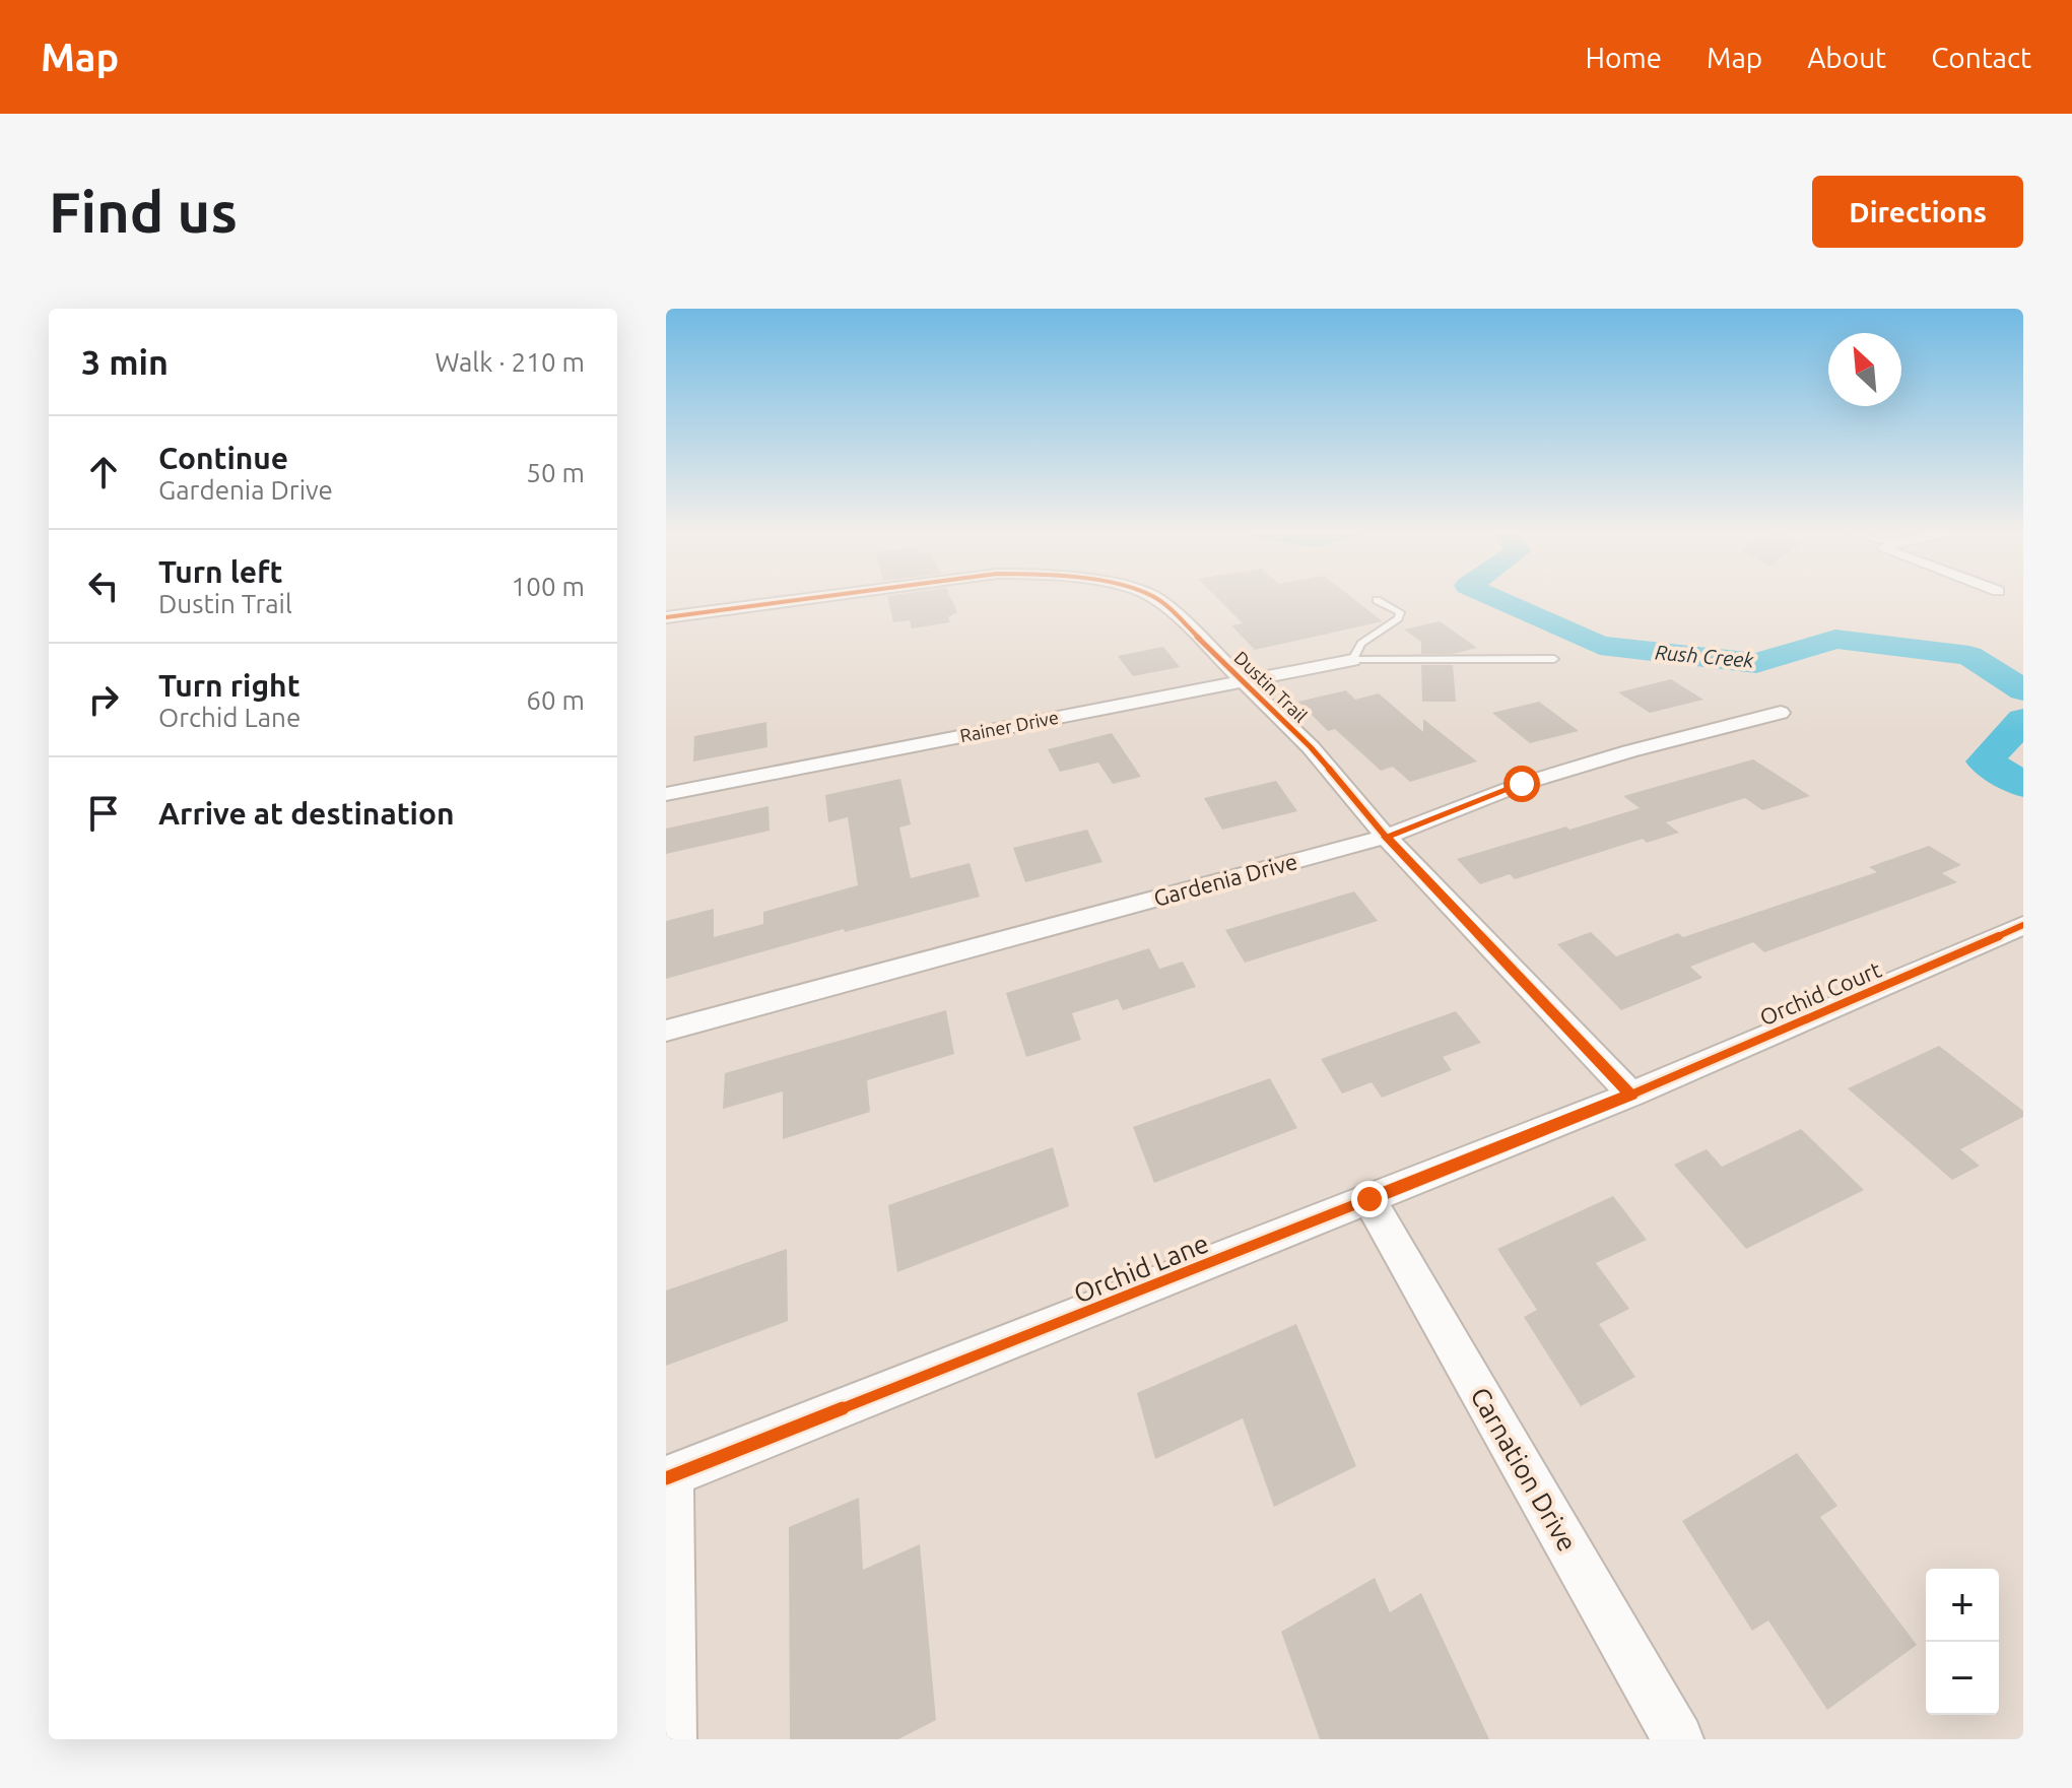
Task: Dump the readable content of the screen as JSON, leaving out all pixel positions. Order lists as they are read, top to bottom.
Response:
{
  "streets": {
    "street": [
      "Dustin Trail",
      "Rainer Drive",
      "Gardenia Drive",
      "Orchid Court",
      "Orchid Lane",
      "Carnation Drive"
    ]
  },
  "crossings": [
    ["Dustin Trail", "Rainer Drive"],
    ["Dustin Trail", "Gardenia Drive"],
    ["Dustin Trail", "Orchid Court"],
    ["Dustin Trail", "Orchid Lane"],
    ["Orchid Court", "Orchid Lane"],
    ["Orchid Lane", "Carnation Drive"]
  ],
  "water": ["Rush Creek"],
  "north": "top left",
  "page": {
    "header": "Map",
    "nav": [
      "Home",
      "Map",
      "About",
      "Contact"
    ],
    "buttons": "Directions",
    "title": "Find us",
    "heading": ["3 min", "Walk · 210 m"],
    "list": [
      ["Continue", "Gardenia Drive", "50 m"],
      ["Turn left", "Dustin Trail", "100 m"],
      ["Turn right", "Orchid Lane", "60 m"],
      "Arrive at destination"
    ],
    "map_buttons": ["+", "−"]
  }
}
